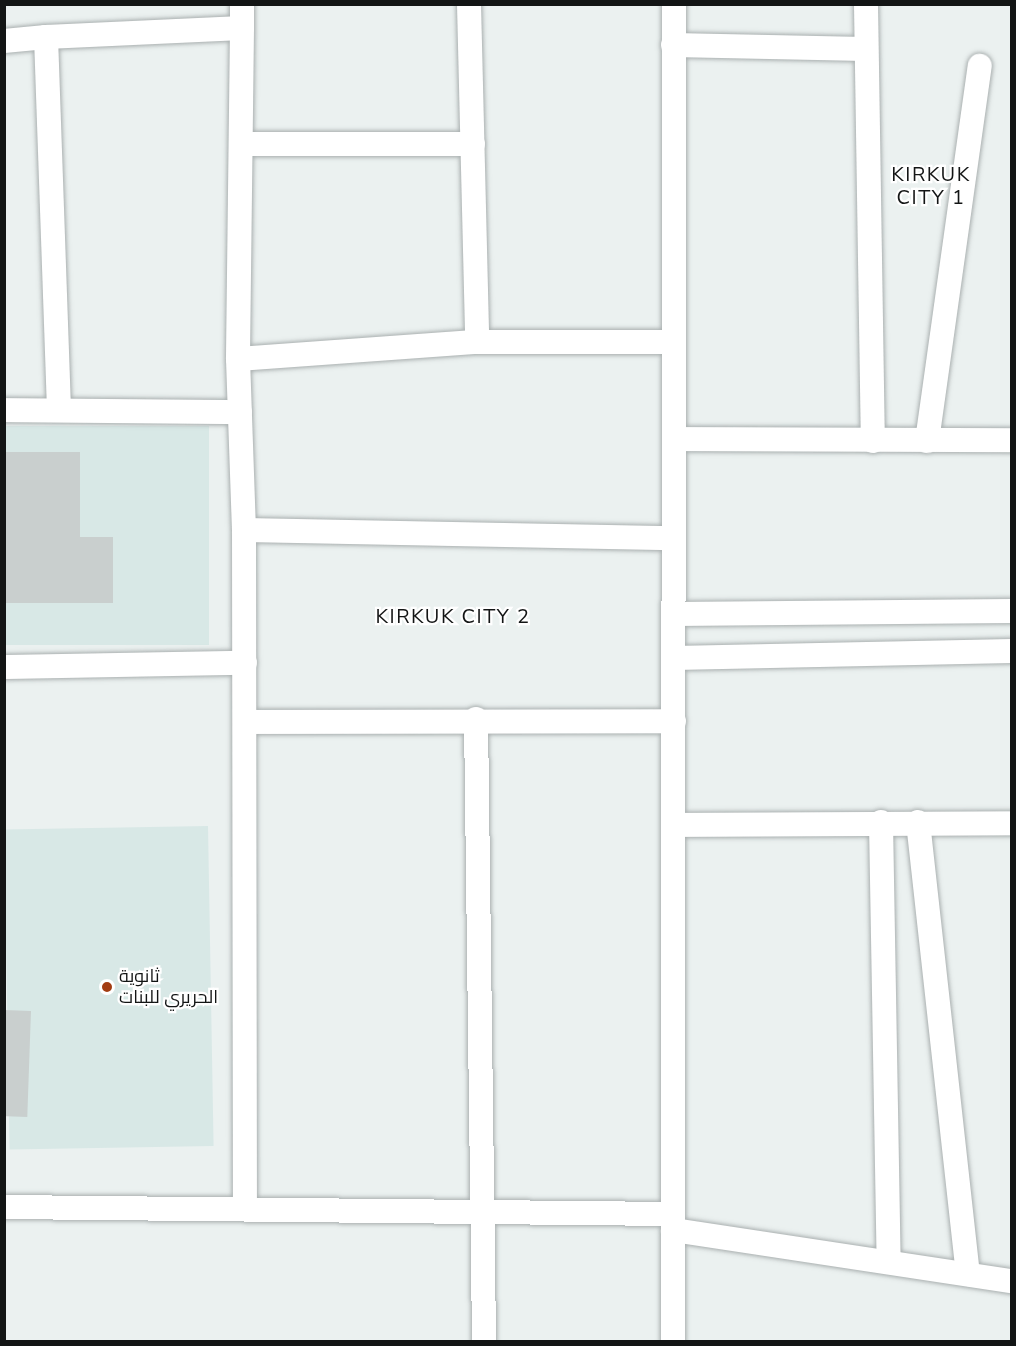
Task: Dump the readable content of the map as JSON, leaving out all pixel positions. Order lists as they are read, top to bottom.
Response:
{
  "districts": ["KIRKUK CITY 1", "KIRKUK CITY 2"],
  "places": ["ثانوية الحريري للبنات"]
}
